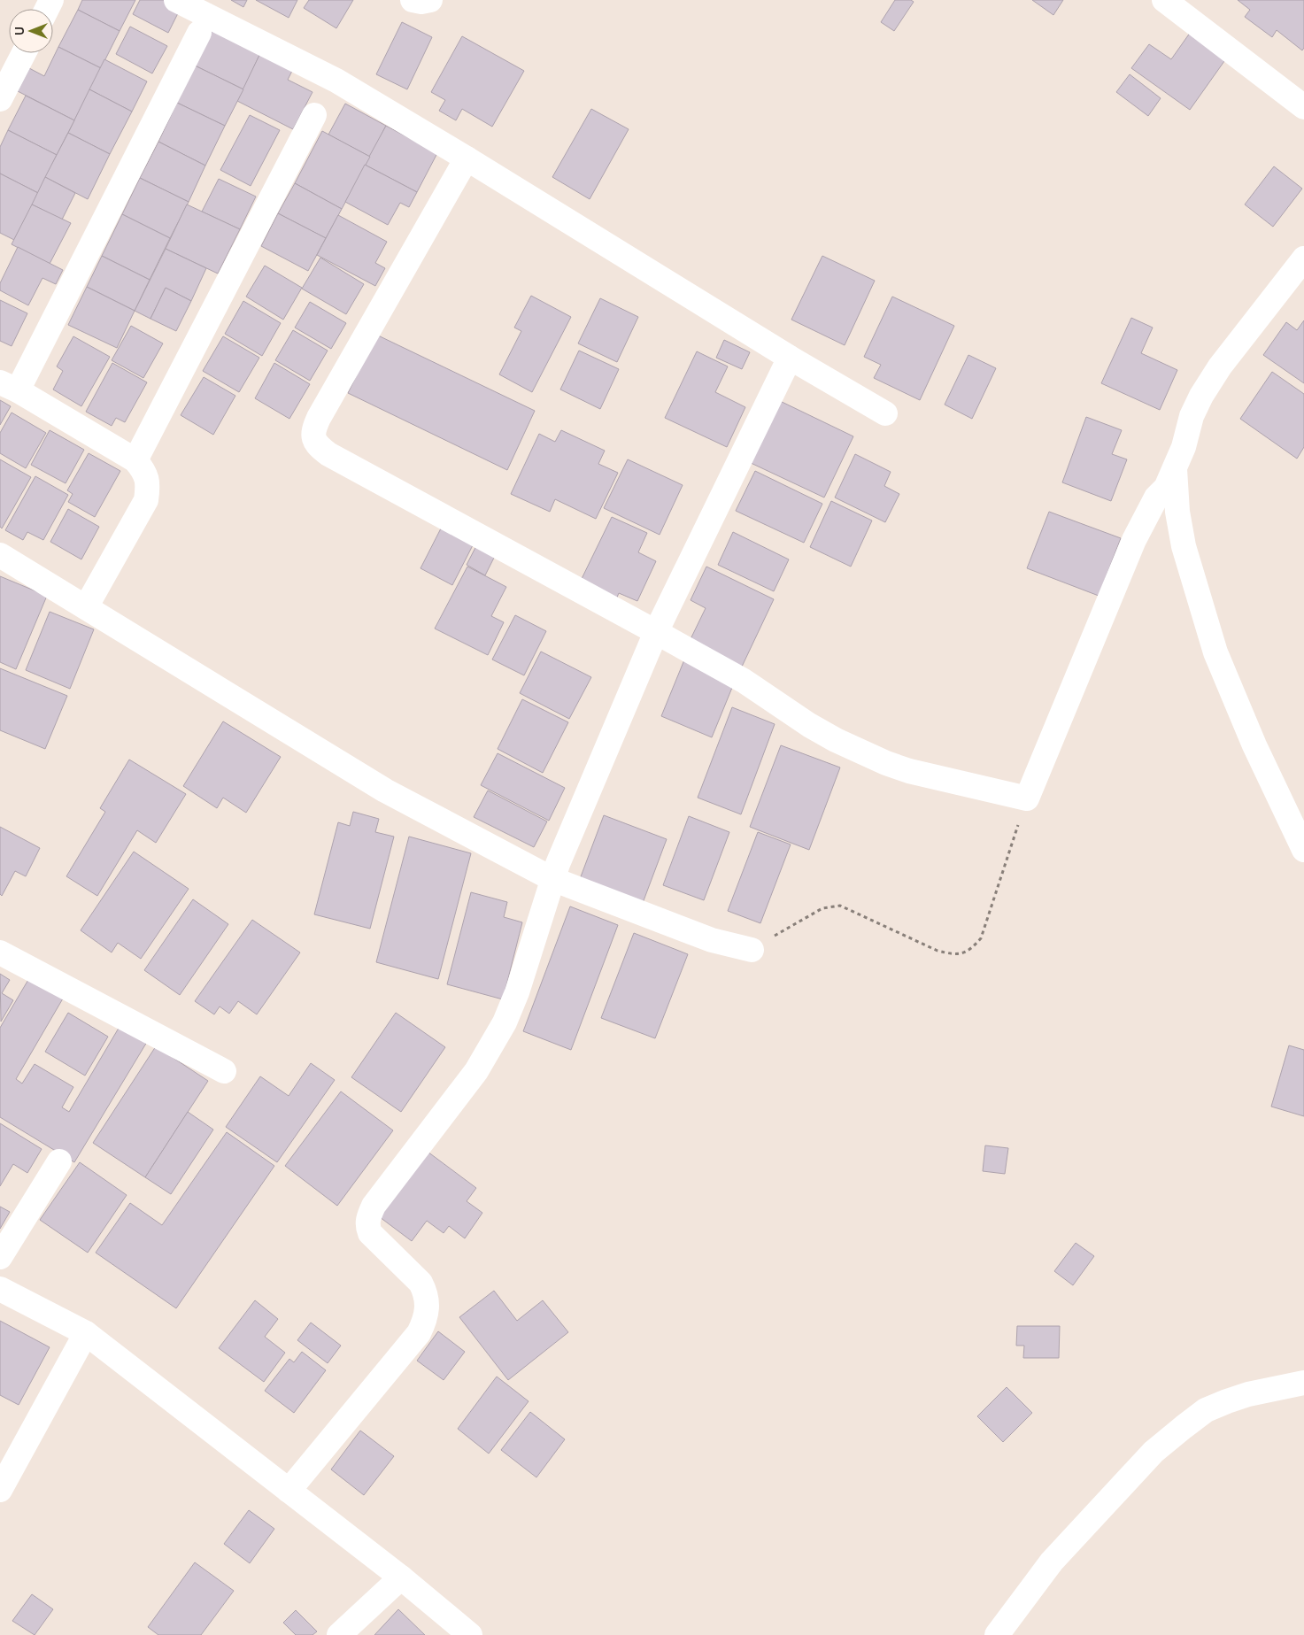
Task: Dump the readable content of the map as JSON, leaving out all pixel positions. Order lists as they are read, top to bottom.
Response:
{
  "north": "left"
}
